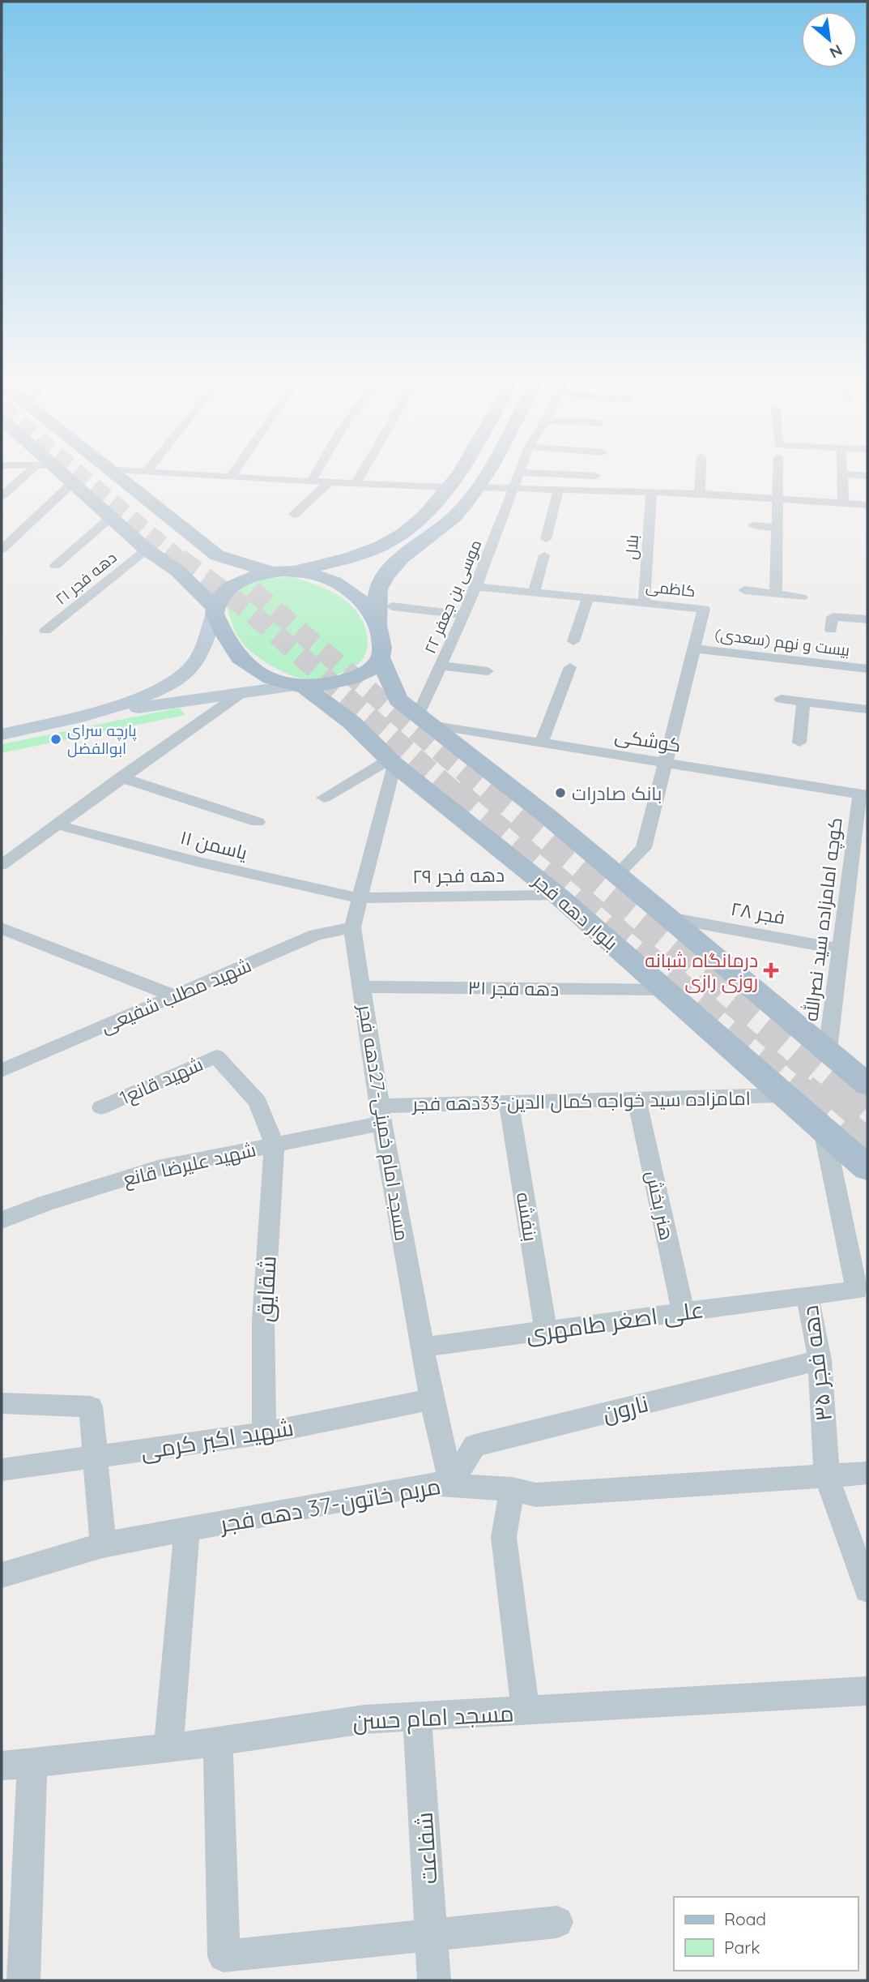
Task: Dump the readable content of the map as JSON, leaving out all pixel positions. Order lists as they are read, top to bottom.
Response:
{
  "streets": {
    "main road": ["بلوار دهه فجر"],
    "street": [
      "بلال",
      "دهه فجر ۲۱",
      "کاظمی",
      "موسی بن جعفر ۲۲",
      "بیست و نهم (سعدی)",
      "کوشکی",
      "یاسمن ۱۱",
      "دهه فجر ۲۹",
      "فجر ۲۸",
      "کوچه امامزاده سید نصرالله",
      "دهه فجر ۳۱",
      "شهید مطلب شفیعی",
      "1شهید قانع",
      "امامزاده سید خواجه کمال الدین-33دهه فجر",
      "مسجد امام خمینی-27دهه فجر",
      "شهید علیرضا قانع",
      "هنر بخش",
      "بنفشه",
      "شقایق",
      "علی اصغر طامهری",
      "دهه فجر ۳۵",
      "نارون",
      "شهید اکبر کرمی",
      "مریم خاتون-37 دهه فجر",
      "مسجد امام حسن",
      "شفاعت"
    ]
  },
  "crossings": [
    ["بلال", "کاظمی"],
    ["کاظمی", "موسی بن جعفر ۲۲"],
    ["کاظمی", "بیست و نهم (سعدی)"],
    ["کاظمی", "کوشکی"],
    ["موسی بن جعفر ۲۲", "کوشکی"],
    ["کوشکی", "کوچه امامزاده سید نصرالله"],
    ["یاسمن ۱۱", "دهه فجر ۲۹"],
    ["یاسمن ۱۱", "مسجد امام خمینی-27دهه فجر"],
    ["دهه فجر ۲۹", "بلوار دهه فجر"],
    ["دهه فجر ۲۹", "مسجد امام خمینی-27دهه فجر"],
    ["بلوار دهه فجر", "دهه فجر ۳۱"],
    ["بلوار دهه فجر", "امامزاده سید خواجه کمال الدین-33دهه فجر"],
    ["بلوار دهه فجر", "مسجد امام خمینی-27دهه فجر"],
    ["بلوار دهه فجر", "دهه فجر ۳۵"],
    ["فجر ۲۸", "کوچه امامزاده سید نصرالله"],
    ["دهه فجر ۳۱", "مسجد امام خمینی-27دهه فجر"],
    ["شهید مطلب شفیعی", "مسجد امام خمینی-27دهه فجر"],
    ["1شهید قانع", "شهید علیرضا قانع"],
    ["1شهید قانع", "شقایق"],
    ["امامزاده سید خواجه کمال الدین-33دهه فجر", "مسجد امام خمینی-27دهه فجر"],
    ["امامزاده سید خواجه کمال الدین-33دهه فجر", "شهید علیرضا قانع"],
    ["امامزاده سید خواجه کمال الدین-33دهه فجر", "هنر بخش"],
    ["امامزاده سید خواجه کمال الدین-33دهه فجر", "بنفشه"],
    ["مسجد امام خمینی-27دهه فجر", "شهید علیرضا قانع"],
    ["مسجد امام خمینی-27دهه فجر", "علی اصغر طامهری"],
    ["مسجد امام خمینی-27دهه فجر", "نارون"],
    ["مسجد امام خمینی-27دهه فجر", "شهید اکبر کرمی"],
    ["مسجد امام خمینی-27دهه فجر", "مریم خاتون-37 دهه فجر"],
    ["شهید علیرضا قانع", "شقایق"],
    ["هنر بخش", "علی اصغر طامهری"],
    ["بنفشه", "علی اصغر طامهری"],
    ["شقایق", "شهید اکبر کرمی"],
    ["علی اصغر طامهری", "دهه فجر ۳۵"],
    ["دهه فجر ۳۵", "نارون"],
    ["دهه فجر ۳۵", "مریم خاتون-37 دهه فجر"],
    ["نارون", "مریم خاتون-37 دهه فجر"],
    ["مسجد امام حسن", "شفاعت"]
  ],
  "places": {
    "other": ["پارچه سرای ابوالفضل", "بانک صادرات"],
    "health": ["درمانگاه شبانه روزی رازی"]
  },
  "legend": ["Road", "Park"],
  "north": "bottom right"
}
